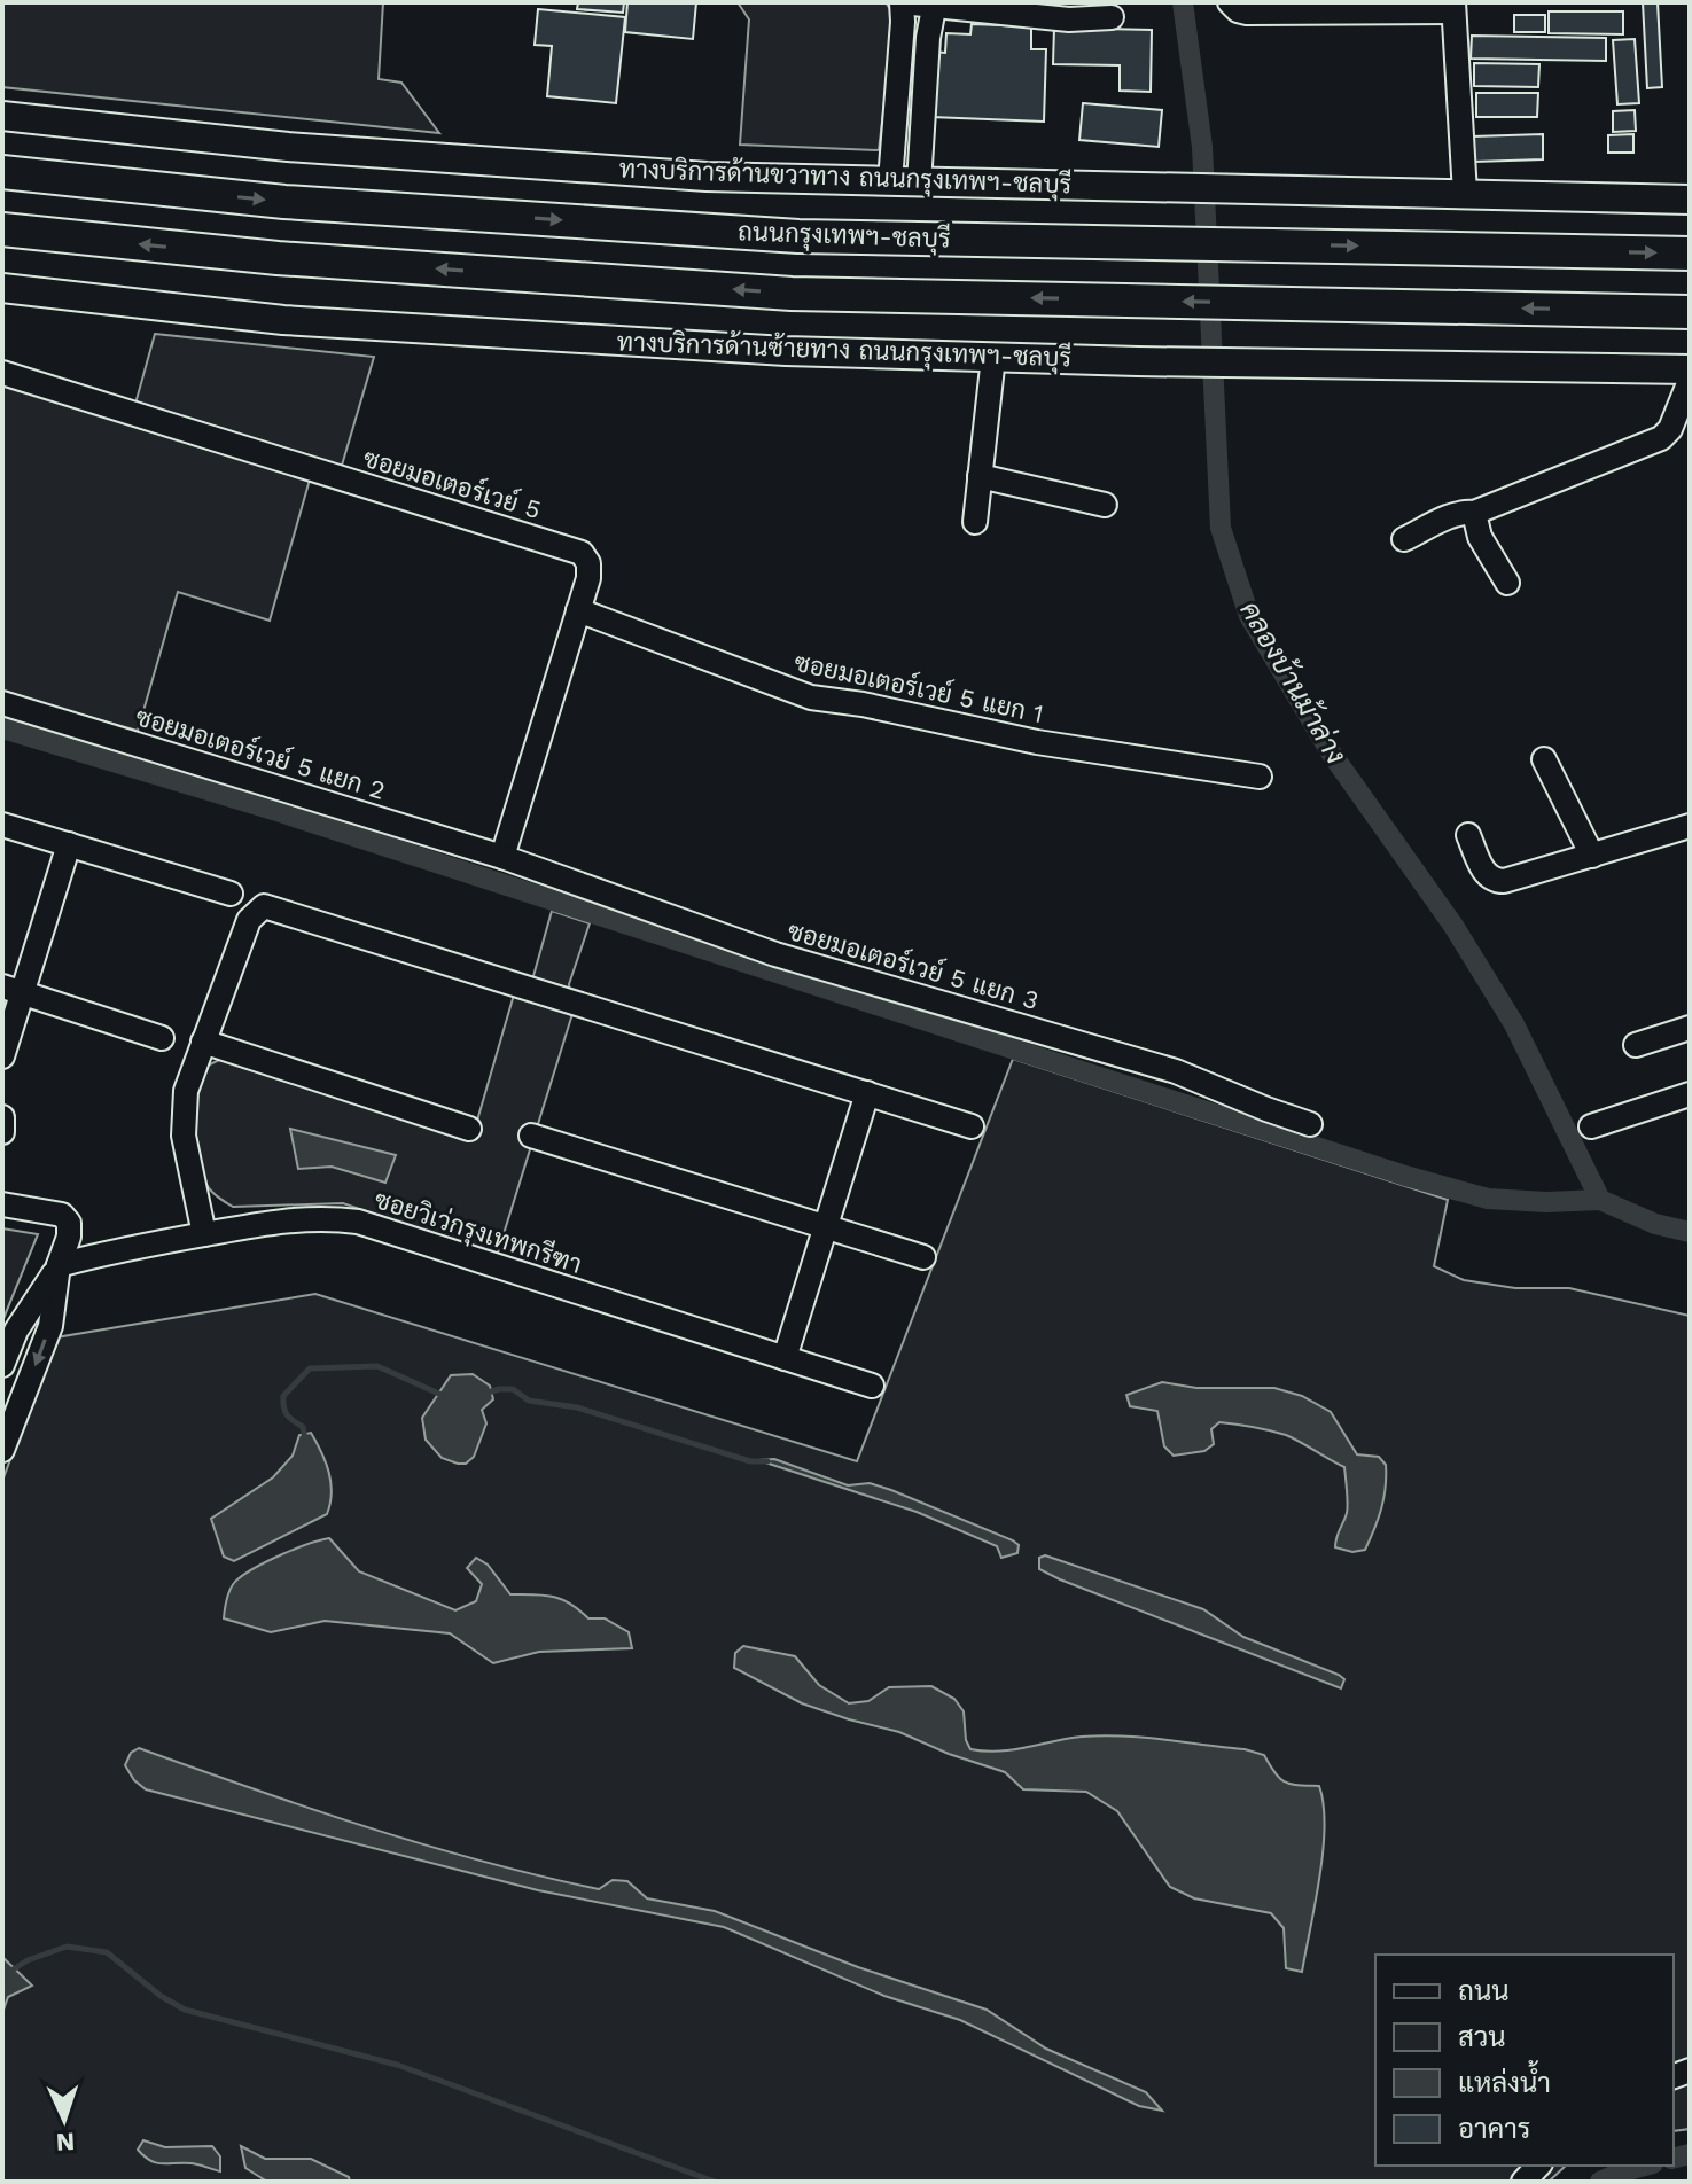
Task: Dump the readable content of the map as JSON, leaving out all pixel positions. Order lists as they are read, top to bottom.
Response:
{
  "streets": {
    "highway": ["ถนนกรุงเทพฯ-ชลบุรี"],
    "main road": ["ทางบริการด้านขวาทาง ถนนกรุงเทพฯ-ชลบุรี", "ทางบริการด้านซ้ายทาง ถนนกรุงเทพฯ-ชลบุรี"],
    "street": [
      "ซอยมอเตอร์เวย์ 5",
      "ซอยมอเตอร์เวย์ 5 แยก 1",
      "ซอยมอเตอร์เวย์ 5 แยก 2",
      "ซอยมอเตอร์เวย์ 5 แยก 3",
      "ซอยวิเว่กรุงเทพกรีฑา"
    ]
  },
  "crossings": [
    ["ซอยมอเตอร์เวย์ 5", "ซอยมอเตอร์เวย์ 5 แยก 1"],
    ["ซอยมอเตอร์เวย์ 5", "ซอยมอเตอร์เวย์ 5 แยก 2"],
    ["ซอยมอเตอร์เวย์ 5", "ซอยมอเตอร์เวย์ 5 แยก 3"],
    ["ซอยมอเตอร์เวย์ 5 แยก 2", "ซอยมอเตอร์เวย์ 5 แยก 3"]
  ],
  "water": ["คลองบ้านม้าล่าง"],
  "legend": [
    "ถนน",
    "สวน",
    "แหล่งน้ำ",
    "อาคาร"
  ],
  "north": "bottom"
}
